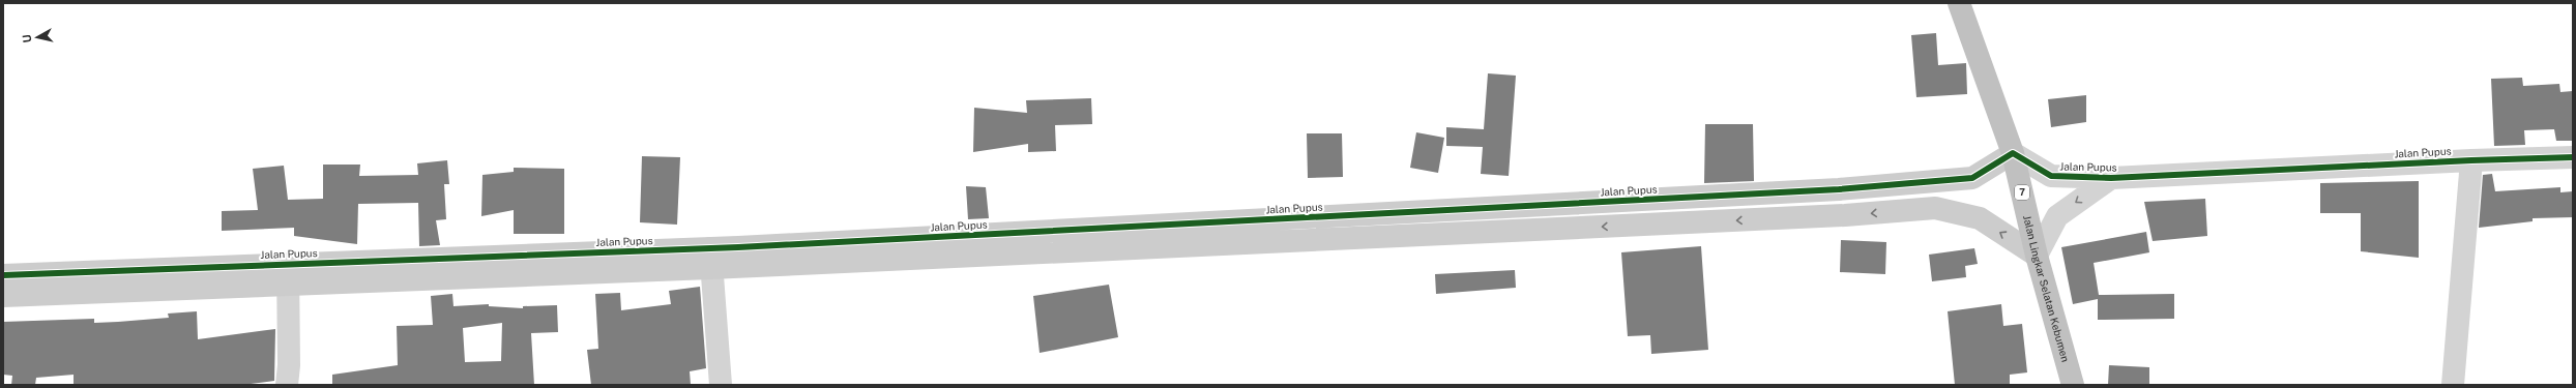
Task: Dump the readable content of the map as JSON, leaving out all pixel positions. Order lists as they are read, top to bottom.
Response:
{
  "streets": {
    "highway": ["7", "Jalan Lingkar Selatan Kebumen"],
    "street": ["Jalan Pupus"]
  },
  "crossings": [
    ["Jalan Pupus", "Jalan Lingkar Selatan Kebumen"]
  ],
  "north": "left"
}
